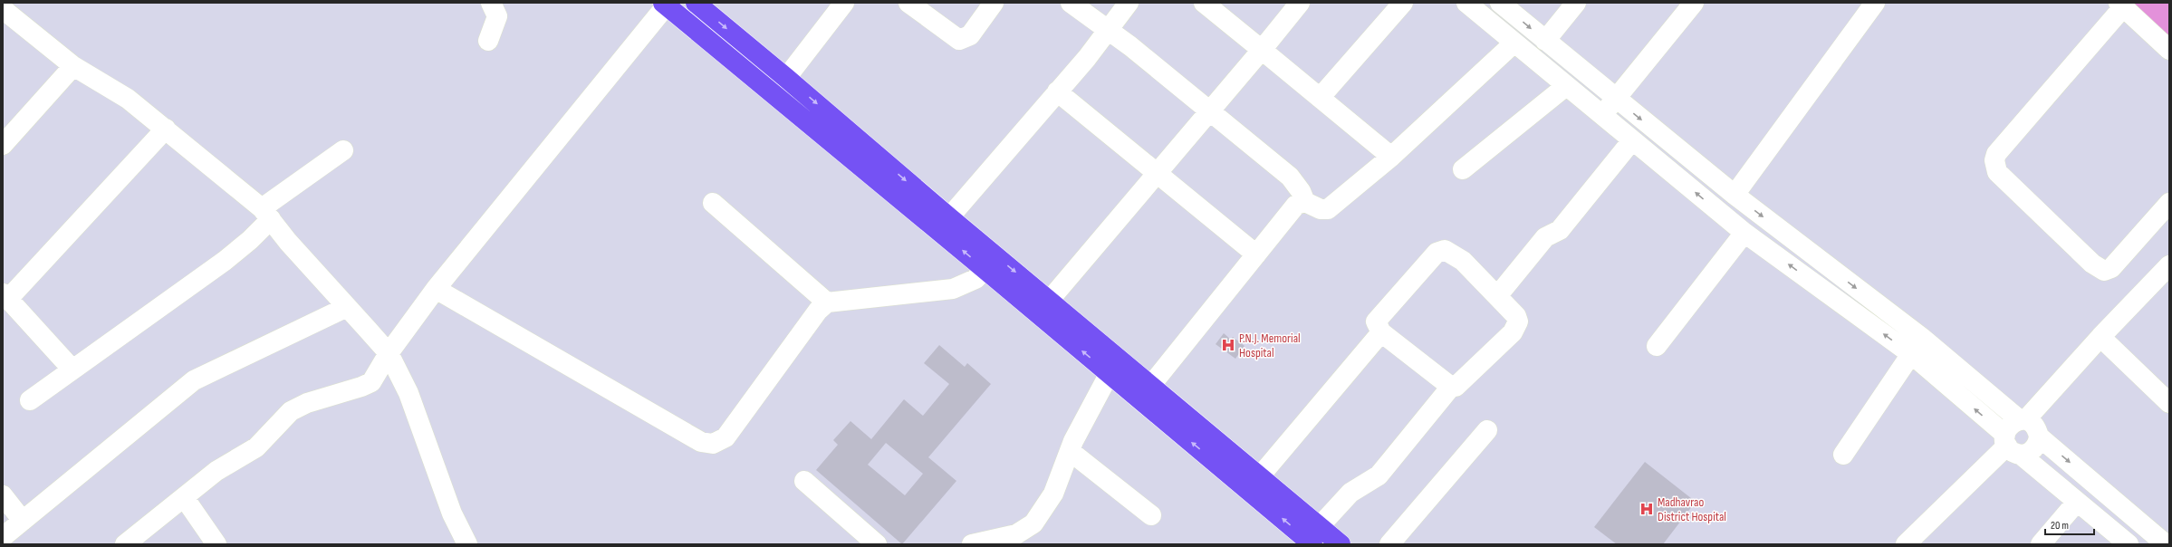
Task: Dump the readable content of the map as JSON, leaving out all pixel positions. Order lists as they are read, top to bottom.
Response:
{
  "places": {
    "hospital": ["P.N.J. Memorial Hospital", "Madhavrao District Hospital"]
  },
  "scale_bar": "20 m"
}
